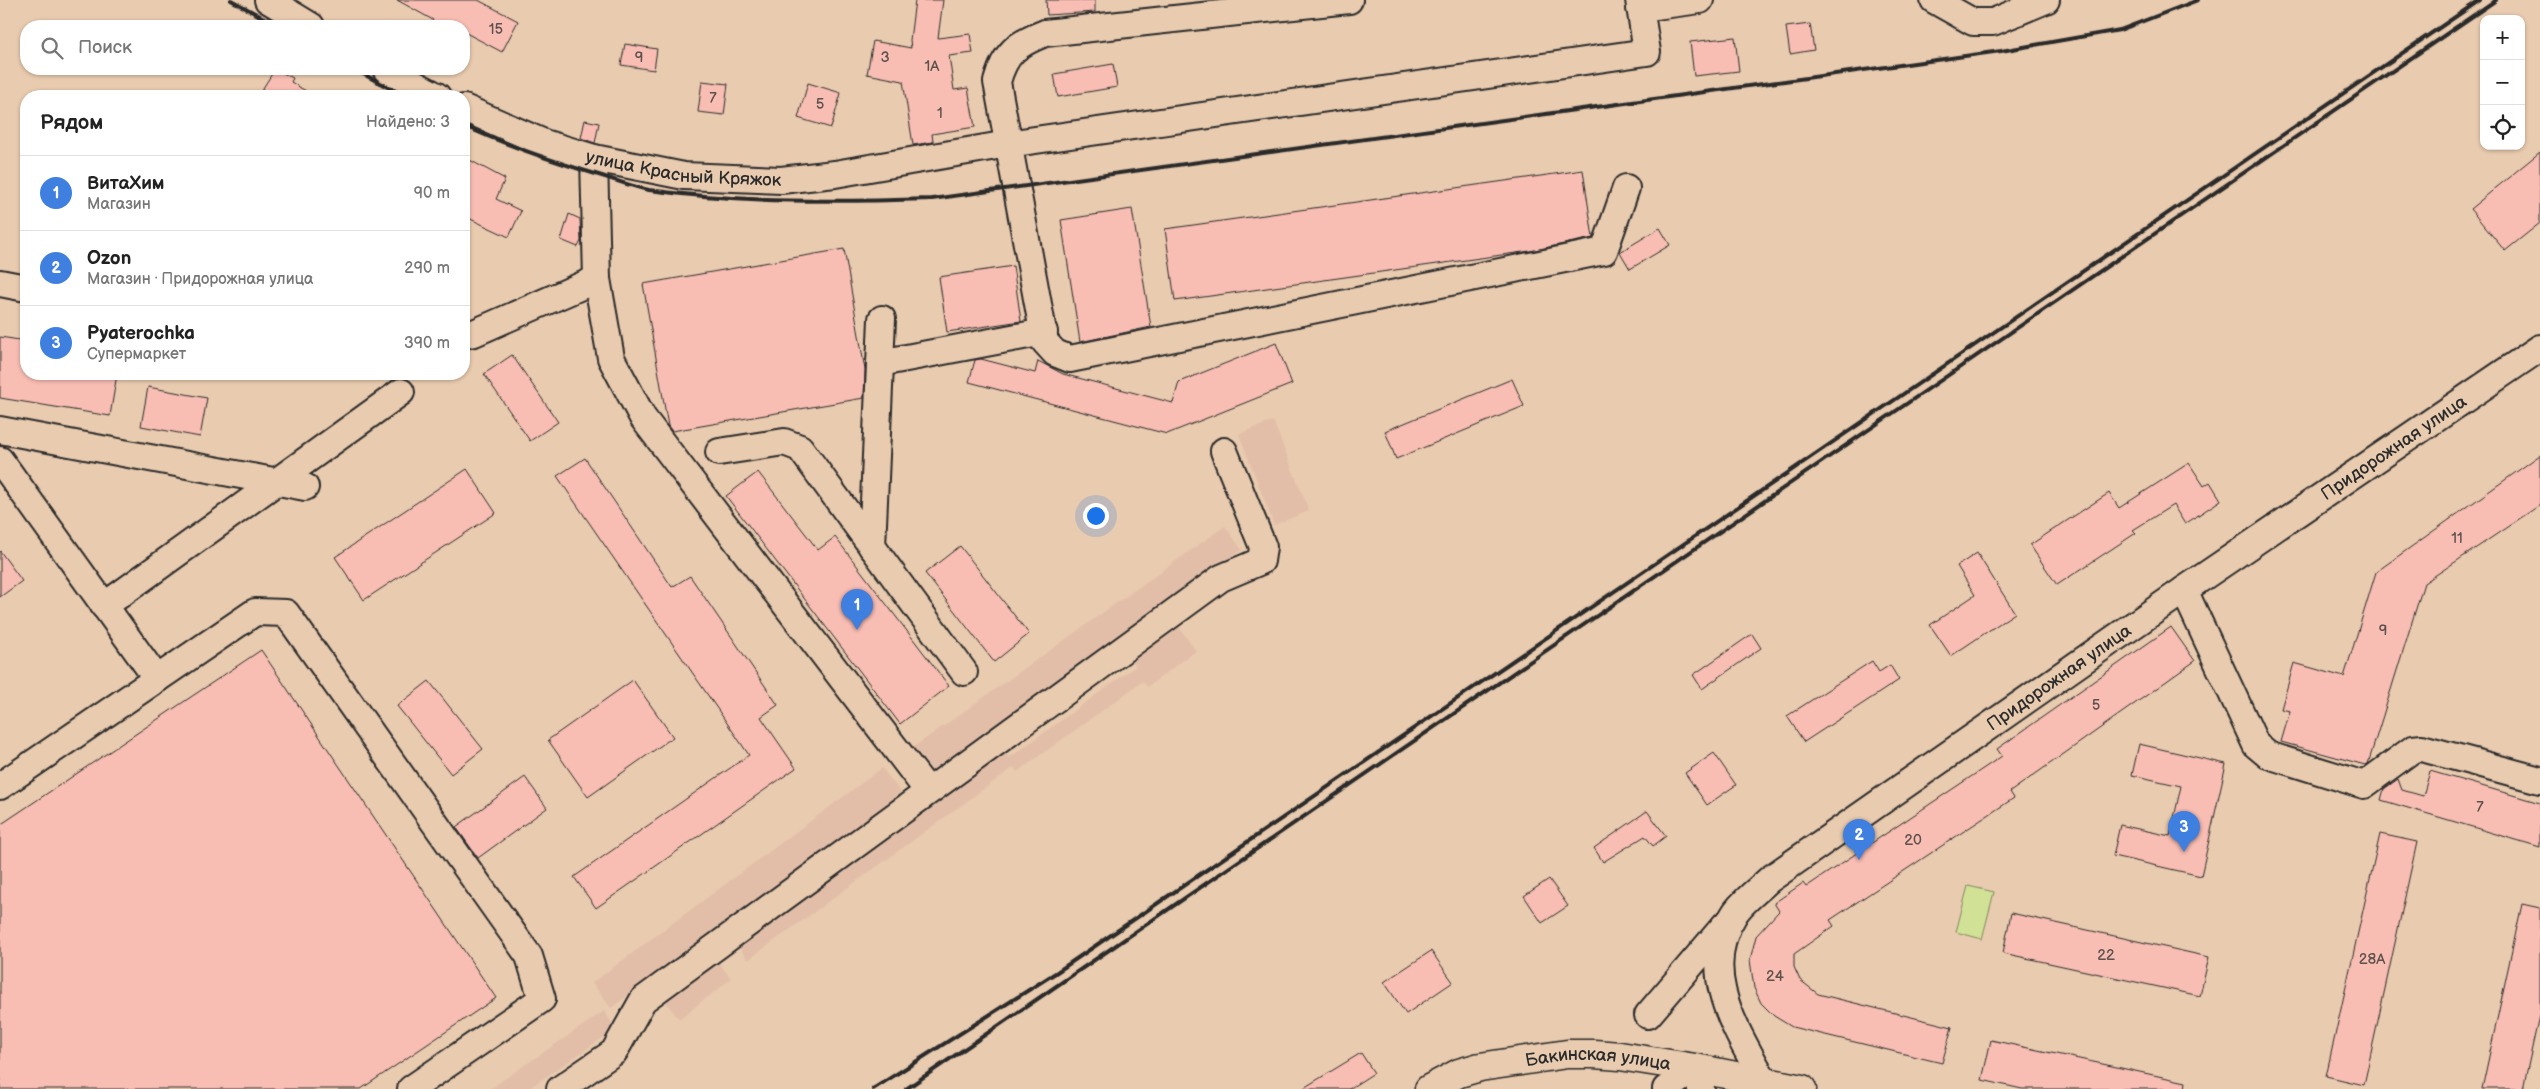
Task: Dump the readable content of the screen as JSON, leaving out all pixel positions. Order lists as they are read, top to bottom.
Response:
{
  "streets": {
    "main road": ["Бакинская улица"],
    "street": ["улица Красный Кряжок", "Придорожная улица"]
  },
  "crossings": [
    ["Придорожная улица", "Бакинская улица"]
  ],
  "house_numbers": [
    "15",
    "9",
    "3",
    "1А",
    "7",
    "5",
    "1",
    "11",
    "9",
    "5",
    "7",
    "20",
    "22",
    "28А",
    "24"
  ],
  "page": {
    "map_buttons": ["+", "−"],
    "search": "Поиск",
    "heading": ["Рядом", "Найдено: 3"],
    "list": [
      {
        "mark": "1",
        "name": "ВитаХим",
        "note": "Магазин",
        "value": "90 m"
      },
      {
        "mark": "2",
        "name": "Ozon",
        "note": "Магазин · Придорожная улица",
        "value": "290 m"
      },
      {
        "mark": "3",
        "name": "Pyaterochka",
        "note": "Супермаркет",
        "value": "390 m"
      }
    ],
    "pins": ["1", "3", "2"]
  }
}
